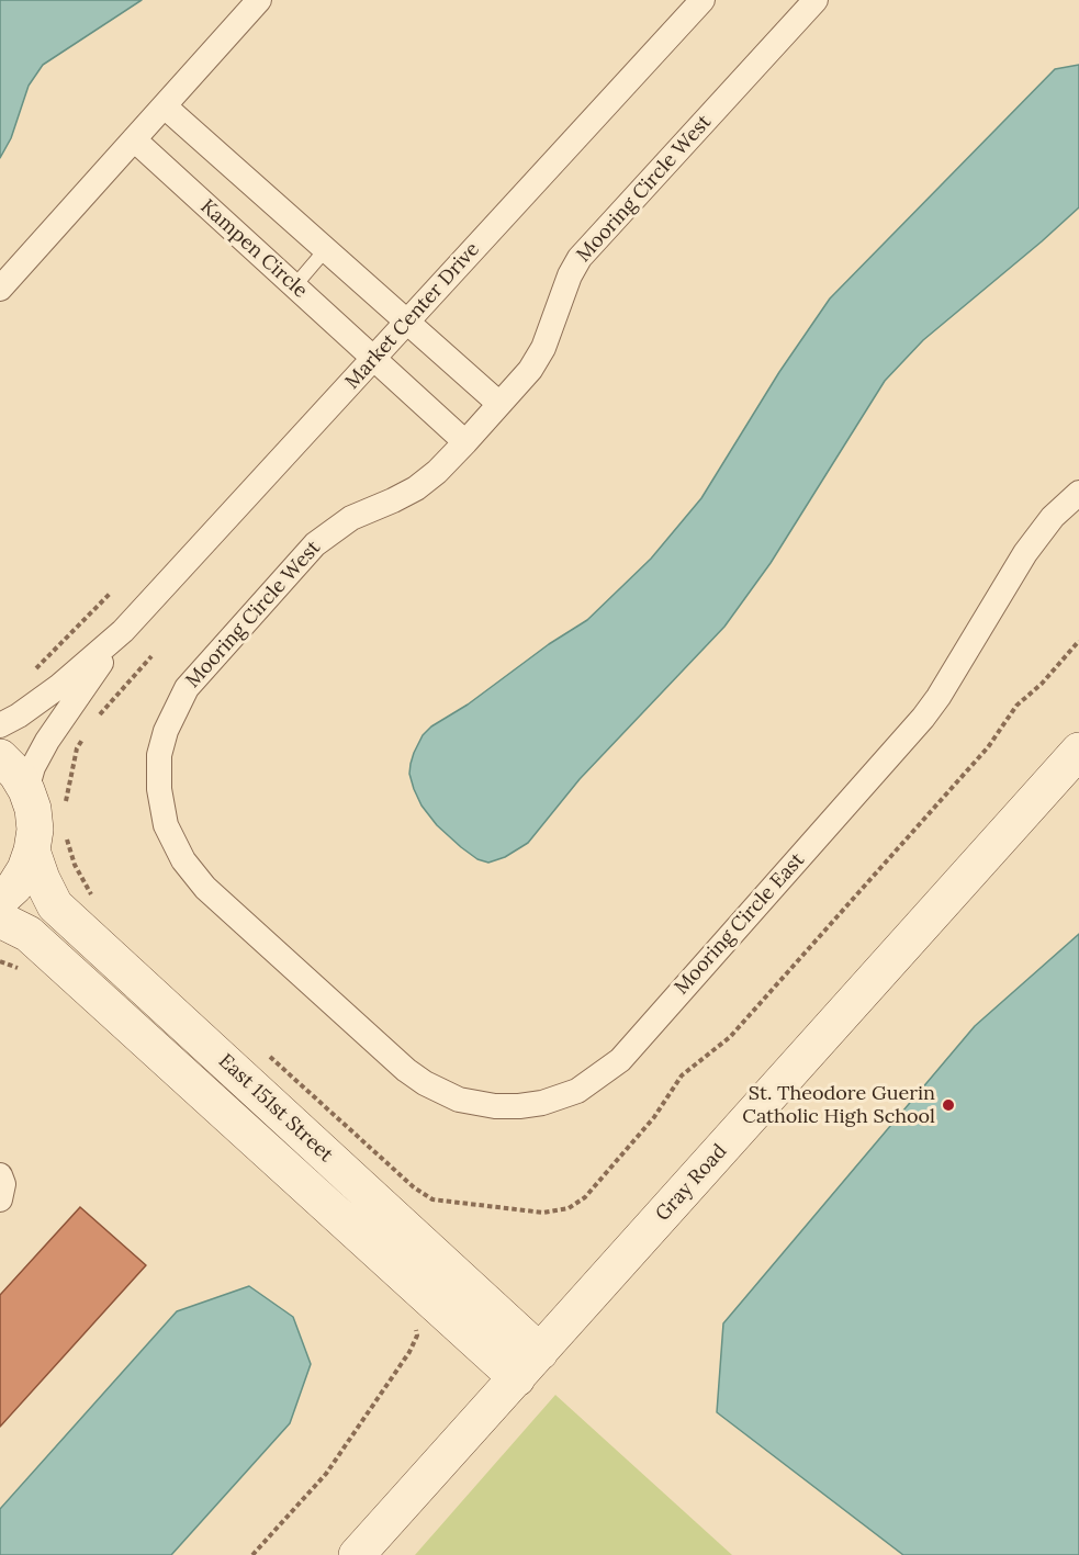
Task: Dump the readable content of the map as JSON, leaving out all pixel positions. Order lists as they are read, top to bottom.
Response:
{
  "streets": {
    "street": [
      "Mooring Circle West",
      "Kampen Circle",
      "Market Center Drive",
      "Mooring Circle East",
      "East 151st Street",
      "Gray Road"
    ]
  },
  "crossings": [
    ["Mooring Circle West", "Kampen Circle"],
    ["Mooring Circle West", "Mooring Circle East"],
    ["Kampen Circle", "Market Center Drive"],
    ["East 151st Street", "Gray Road"]
  ],
  "places": ["St. Theodore Guerin Catholic High School"]
}
